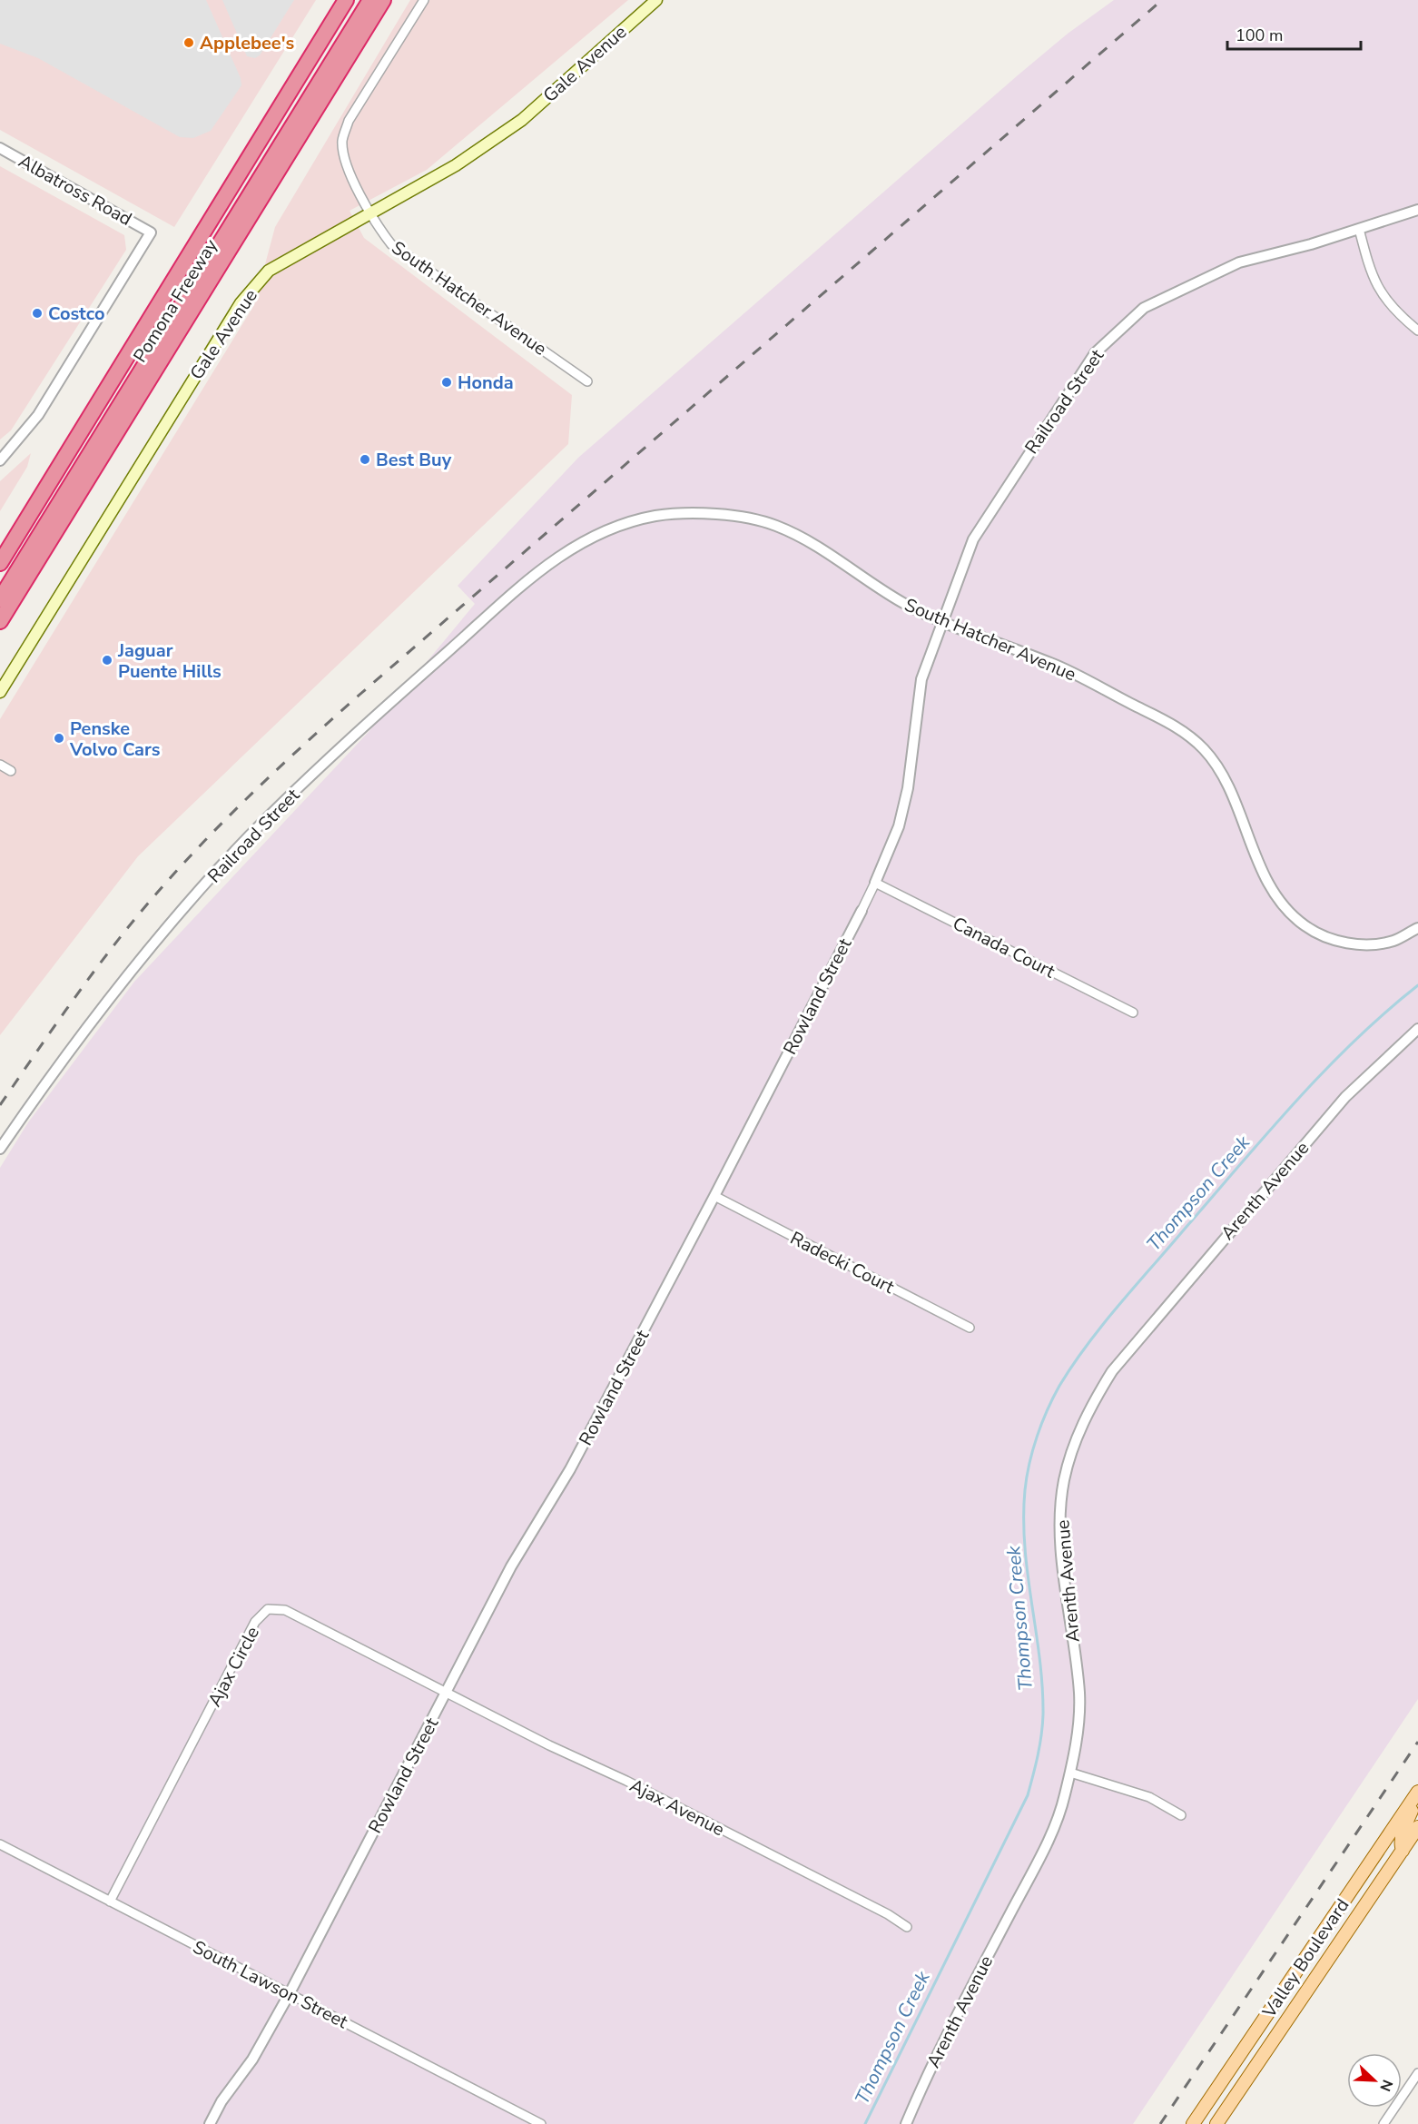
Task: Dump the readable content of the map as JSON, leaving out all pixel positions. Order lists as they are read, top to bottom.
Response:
{
  "streets": {
    "highway": ["Pomona Freeway"],
    "main road": ["Gale Avenue", "Valley Boulevard"],
    "street": [
      "Albatross Road",
      "South Hatcher Avenue",
      "Railroad Street",
      "Canada Court",
      "Rowland Street",
      "Arenth Avenue",
      "Radecki Court",
      "Ajax Circle",
      "Ajax Avenue",
      "South Lawson Street"
    ]
  },
  "crossings": [
    ["Gale Avenue", "South Hatcher Avenue"],
    ["South Hatcher Avenue", "Railroad Street"],
    ["South Hatcher Avenue", "Rowland Street"],
    ["Railroad Street", "Rowland Street"],
    ["Canada Court", "Rowland Street"],
    ["Rowland Street", "Radecki Court"],
    ["Rowland Street", "Ajax Circle"],
    ["Rowland Street", "Ajax Avenue"],
    ["Rowland Street", "South Lawson Street"],
    ["Ajax Circle", "Ajax Avenue"],
    ["Ajax Circle", "South Lawson Street"]
  ],
  "water": ["Thompson Creek"],
  "places": [
    "Applebee's",
    "Costco",
    "Honda",
    "Best Buy",
    "Jaguar Puente Hills",
    "Penske Volvo Cars"
  ],
  "scale_bar": "100 m",
  "north": "bottom right"
}
